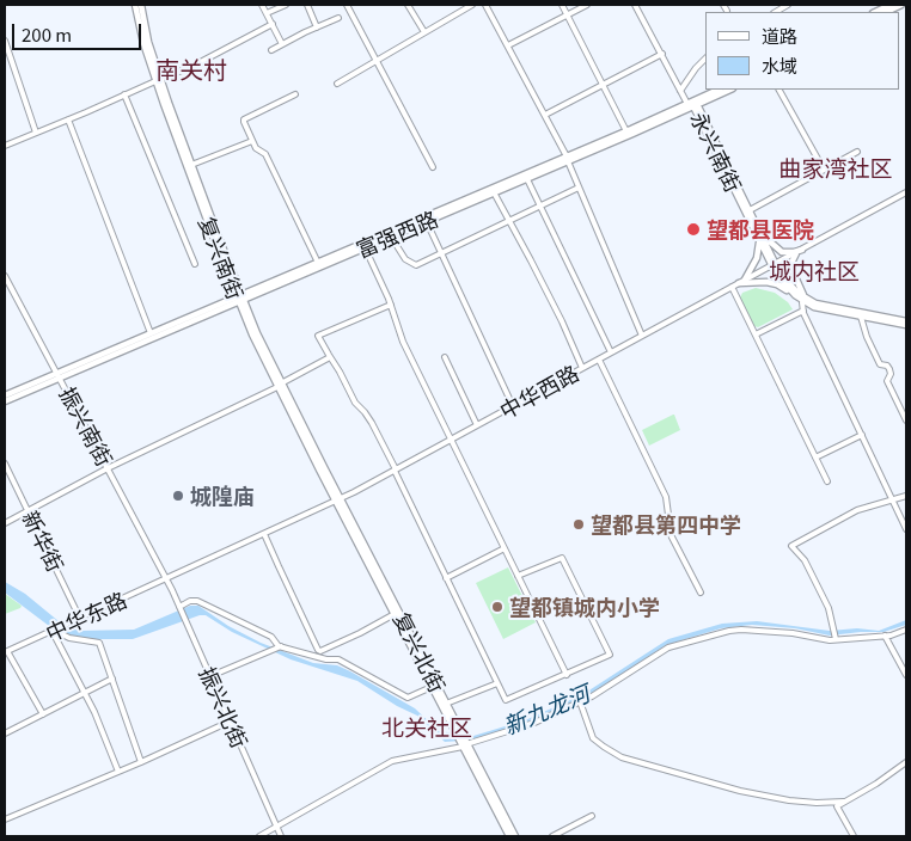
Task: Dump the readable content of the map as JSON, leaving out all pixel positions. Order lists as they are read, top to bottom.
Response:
{
  "streets": {
    "main road": [
      "永兴南街",
      "富强西路",
      "复兴南街",
      "复兴北街"
    ],
    "street": [
      "中华西路",
      "振兴南街",
      "新华街",
      "中华东路",
      "振兴北街"
    ]
  },
  "crossings": [
    ["永兴南街", "富强西路"],
    ["永兴南街", "中华西路"],
    ["富强西路", "复兴南街"],
    ["富强西路", "振兴南街"],
    ["复兴南街", "中华西路"],
    ["复兴南街", "复兴北街"],
    ["中华西路", "振兴南街"],
    ["中华西路", "中华东路"],
    ["中华西路", "复兴北街"],
    ["中华西路", "振兴北街"],
    ["振兴南街", "中华东路"],
    ["振兴南街", "振兴北街"],
    ["新华街", "中华东路"],
    ["中华东路", "振兴北街"]
  ],
  "districts": [
    "南关村",
    "曲家湾社区",
    "城内社区",
    "北关社区"
  ],
  "water": ["新九龙河"],
  "places": [
    "望都县医院",
    "城隍庙",
    "望都县第四中学",
    "望都镇城内小学"
  ],
  "legend": ["道路", "水域"],
  "scale_bar": "200 m"
}
